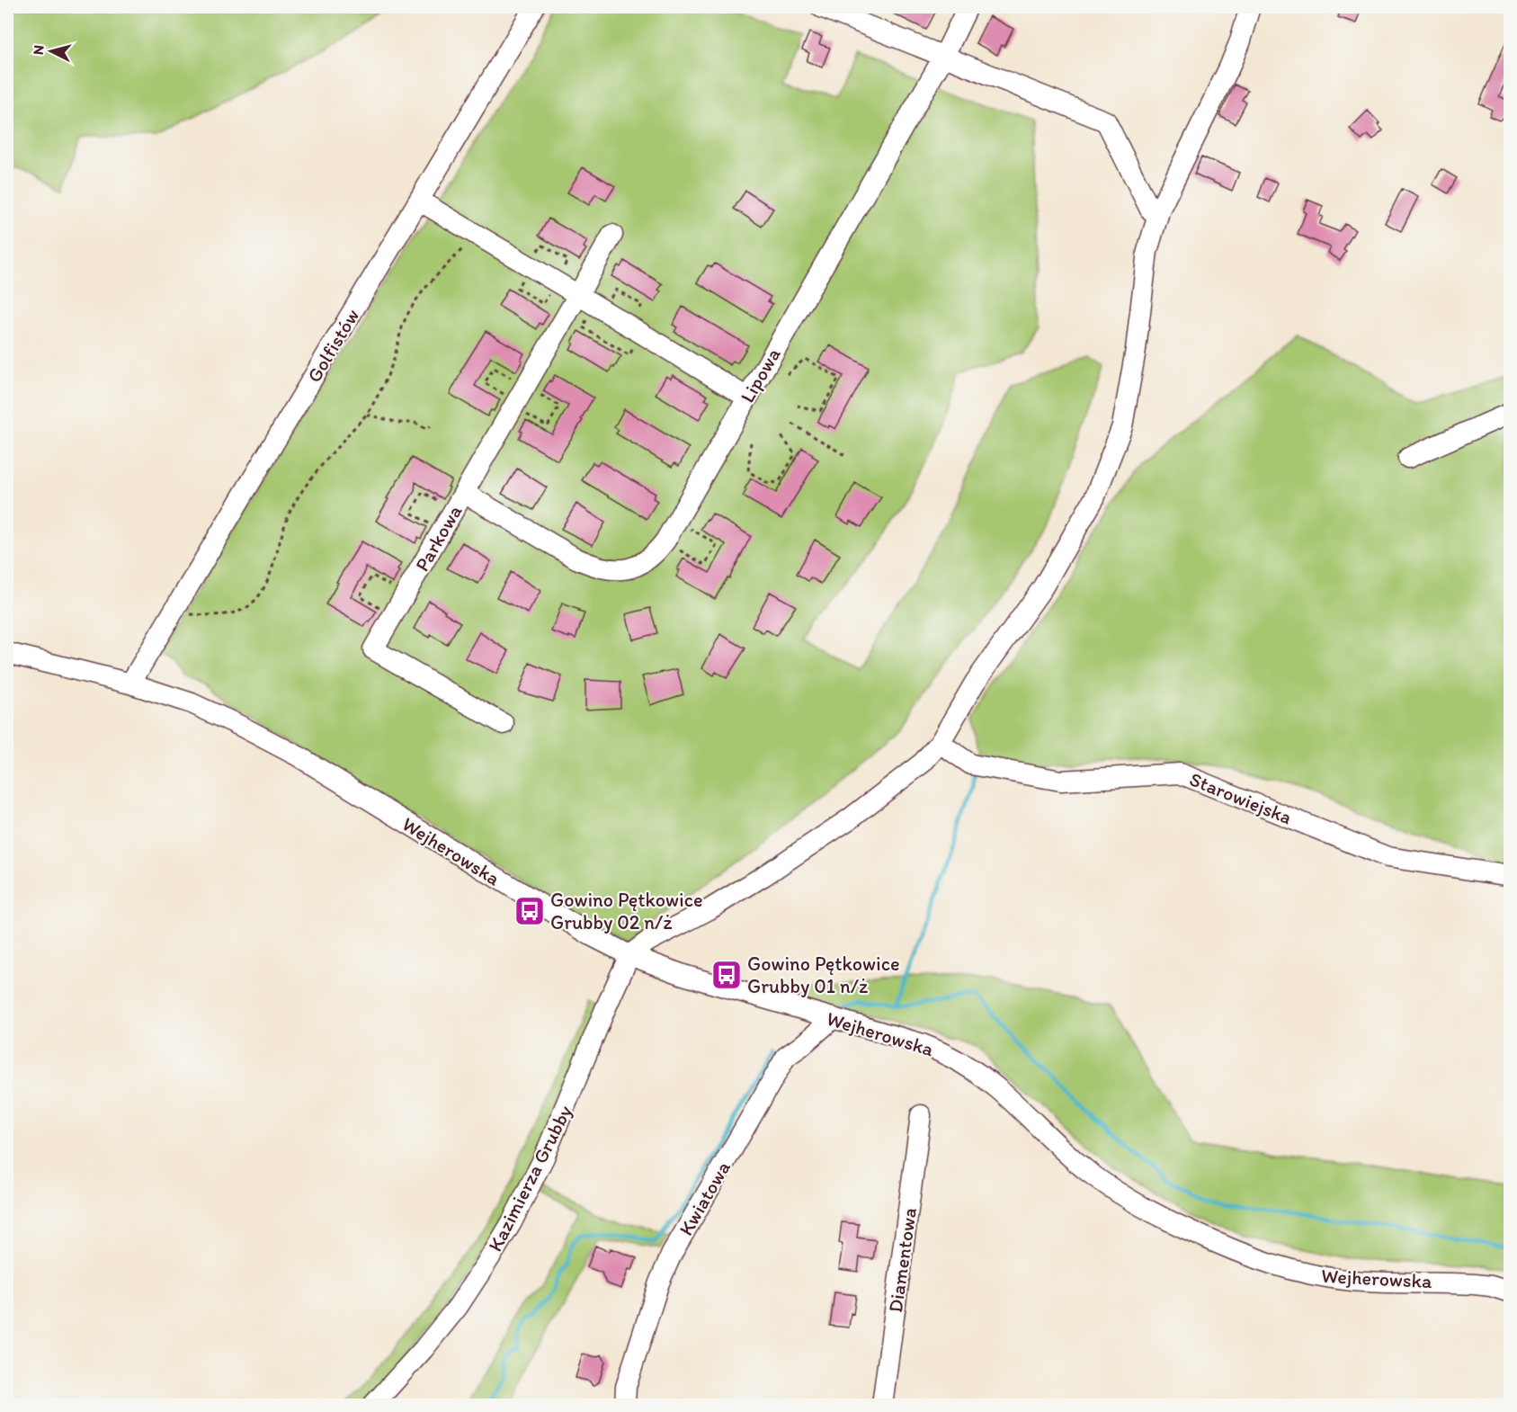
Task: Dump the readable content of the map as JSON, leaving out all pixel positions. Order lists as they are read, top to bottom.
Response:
{
  "streets": {
    "street": [
      "Golfistów",
      "Lipowa",
      "Parkowa",
      "Starowiejska",
      "Wejherowska",
      "Kazimierza Grubby",
      "Kwiatowa",
      "Diamentowa"
    ]
  },
  "crossings": [
    ["Golfistów", "Wejherowska"],
    ["Lipowa", "Parkowa"],
    ["Wejherowska", "Kazimierza Grubby"],
    ["Wejherowska", "Kwiatowa"]
  ],
  "places": {
    "bus stop": ["Gowino Pętkowice Grubby 02 n/ż", "Gowino Pętkowice Grubby 01 n/ż"]
  },
  "north": "left"
}
